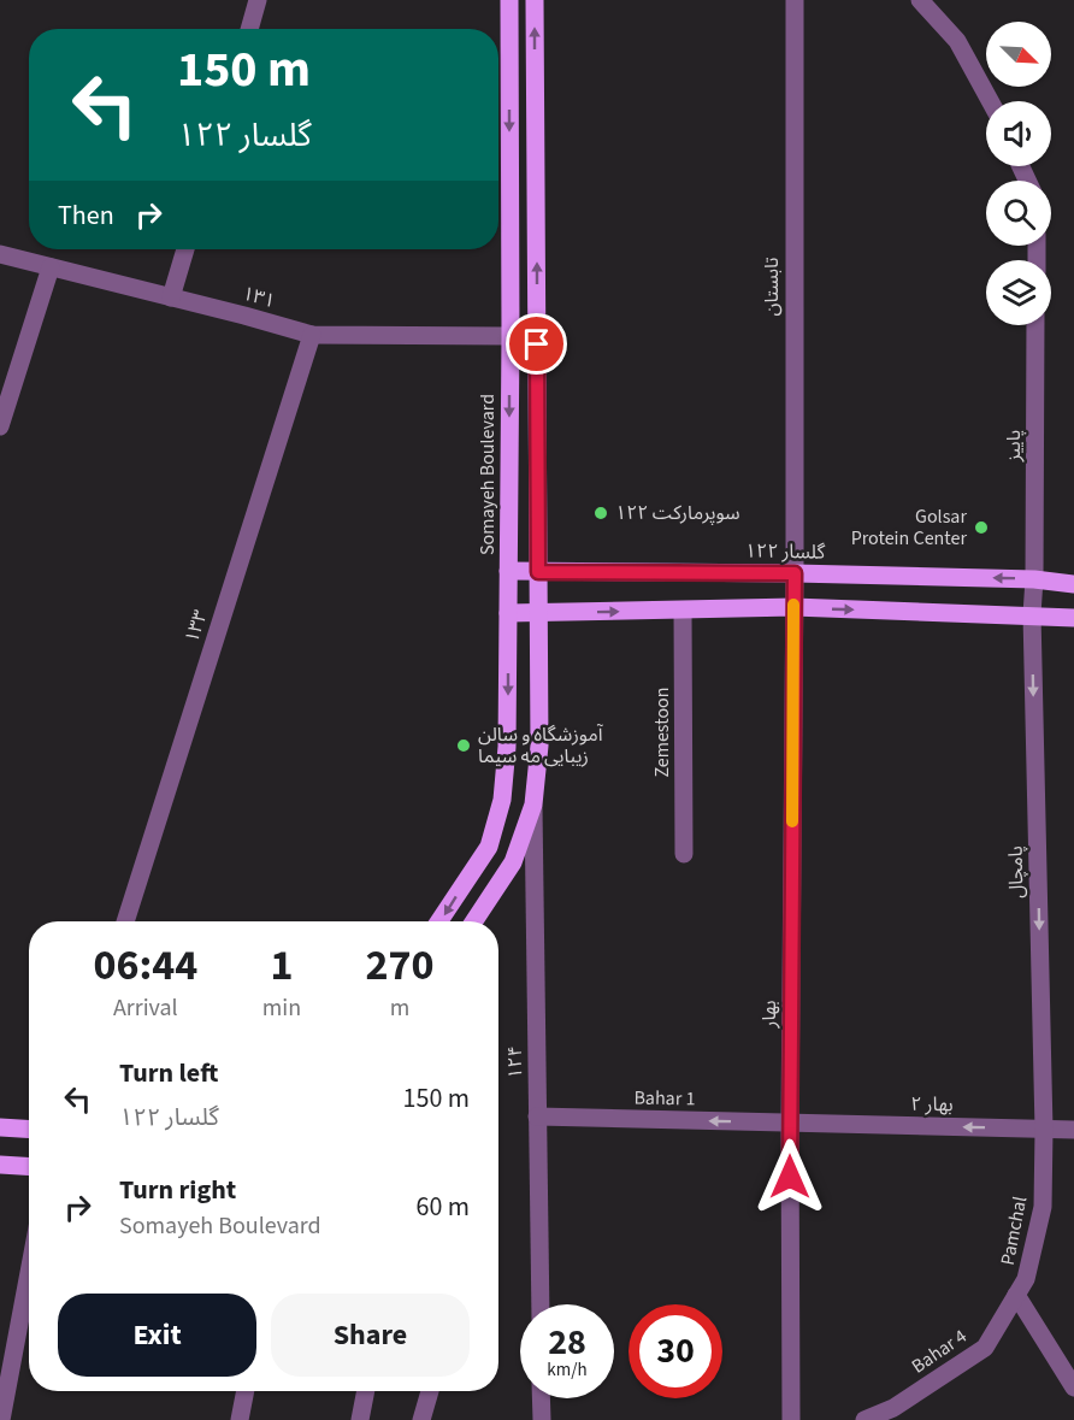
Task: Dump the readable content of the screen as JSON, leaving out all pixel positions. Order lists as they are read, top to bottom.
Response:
{
  "streets": {
    "main road": ["Somayeh Boulevard", "گلسار ۱۲۲"],
    "street": [
      "تابستان",
      "۱۳۱",
      "پاییز",
      "۱۳۳",
      "Zemestoon",
      "پامچال",
      "بهار",
      "۱۲۴",
      "Bahar 1",
      "بهار ۲",
      "Pamchal",
      "Bahar 4"
    ]
  },
  "crossings": [
    ["تابستان", "گلسار ۱۲۲"],
    ["تابستان", "بهار"],
    ["۱۳۱", "Somayeh Boulevard"],
    ["۱۳۱", "۱۳۳"],
    ["پاییز", "گلسار ۱۲۲"],
    ["پاییز", "پامچال"],
    ["Somayeh Boulevard", "گلسار ۱۲۲"],
    ["پامچال", "بهار ۲"],
    ["پامچال", "Pamchal"],
    ["بهار", "Bahar 1"],
    ["بهار", "بهار ۲"],
    ["۱۲۴", "Bahar 1"],
    ["Bahar 1", "بهار ۲"],
    ["بهار ۲", "Pamchal"],
    ["Pamchal", "Bahar 4"]
  ],
  "one_way": ["پامچال", "Bahar 1", "بهار ۲"],
  "places": ["سوپرمارکت ۱۲۲", "Golsar Protein Center", "آموزشگاه و سالن زیبایی مه سیما"],
  "north": "bottom right",
  "page": {
    "turn": ["150 m", "گلسار ۱۲۲"],
    "then": "Then",
    "eta": [
      "06:44",
      "Arrival",
      "1",
      "min",
      "270",
      "m"
    ],
    "list": [
      {
        "name": "Turn left",
        "note": "گلسار ۱۲۲",
        "value": "150 m"
      },
      {
        "name": "Turn right",
        "note": "Somayeh Boulevard",
        "value": "60 m"
      }
    ],
    "buttons": ["Exit", "Share"],
    "speed": "28 km/h",
    "limit": "30"
  }
}
